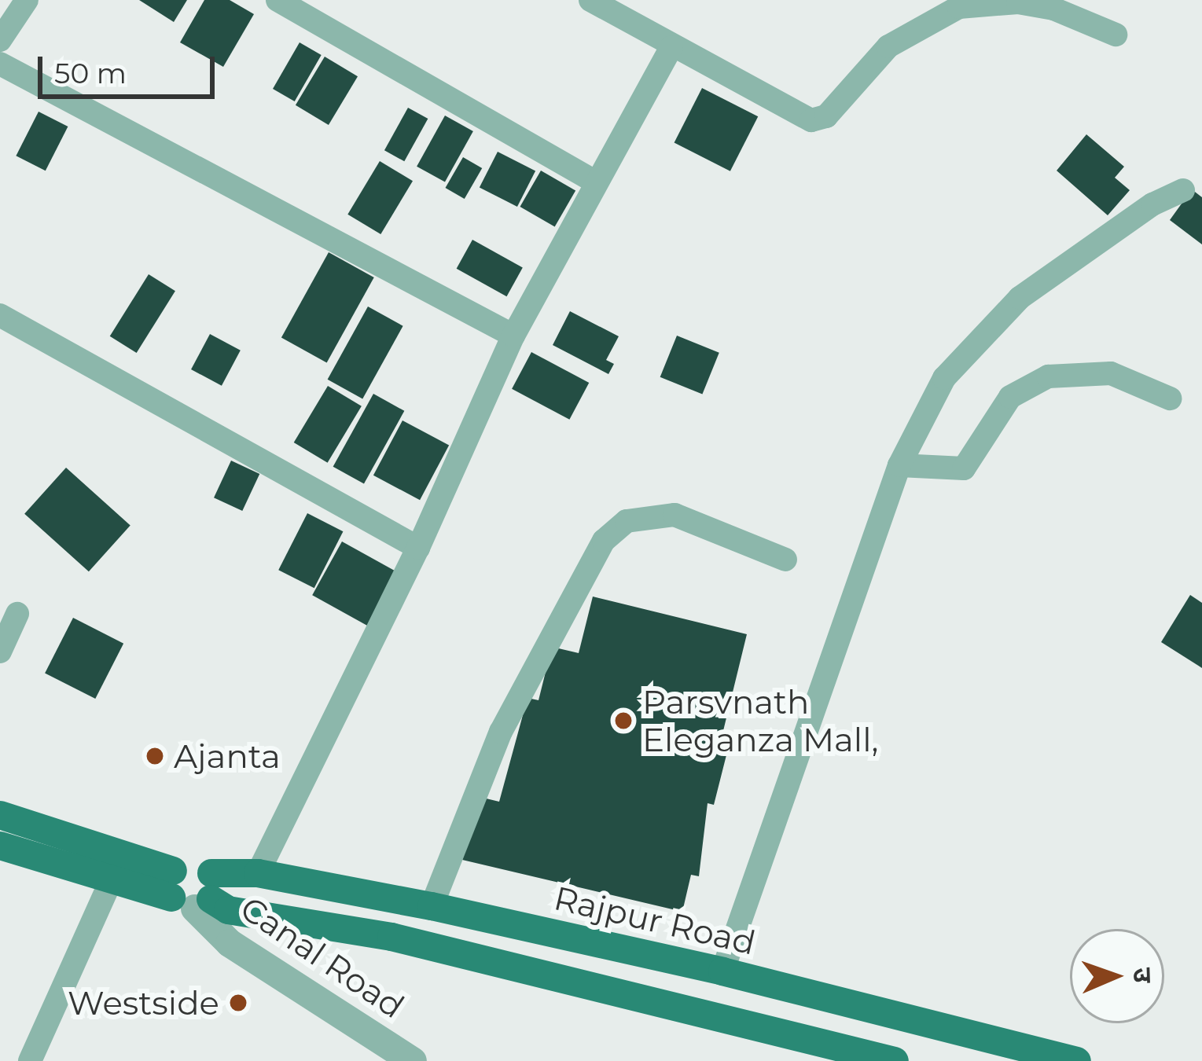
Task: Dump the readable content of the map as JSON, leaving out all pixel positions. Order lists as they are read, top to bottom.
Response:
{
  "streets": {
    "main road": ["Rajpur Road"],
    "street": ["Canal Road"]
  },
  "crossings": [
    ["Rajpur Road", "Canal Road"]
  ],
  "places": ["Parsvnath Eleganza Mall,", "Ajanta", "Westside"],
  "scale_bar": "50 m",
  "north": "right"
}
